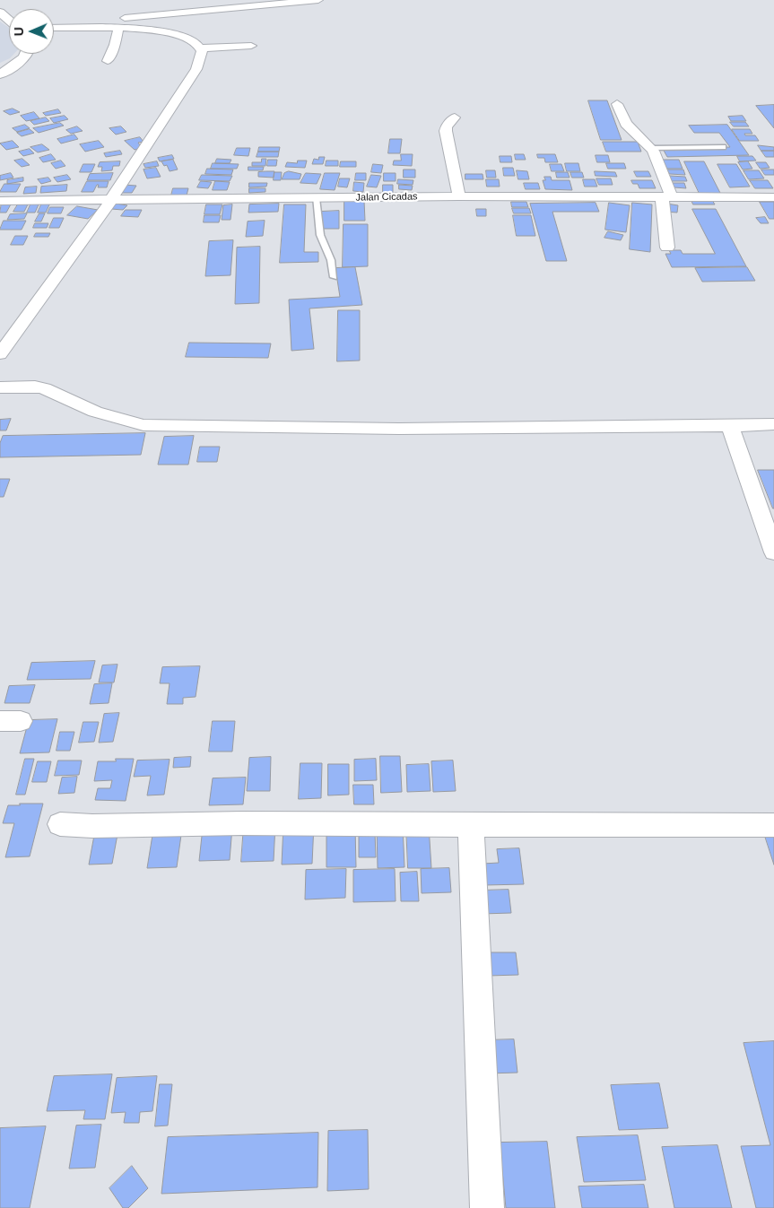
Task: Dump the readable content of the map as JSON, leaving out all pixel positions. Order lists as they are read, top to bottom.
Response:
{
  "streets": {
    "street": ["Jalan Cicadas"]
  },
  "north": "left"
}
